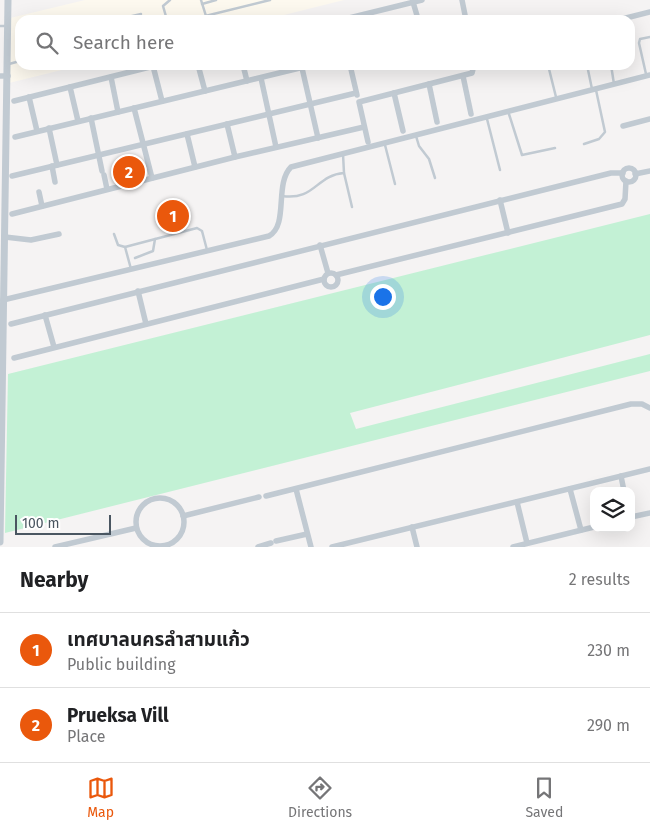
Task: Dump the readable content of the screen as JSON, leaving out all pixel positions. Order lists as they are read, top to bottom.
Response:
{
  "scale_bar": "100 m",
  "page": {
    "search": "Search here",
    "pins": ["2", "1"],
    "scale": "100 m",
    "heading": ["Nearby", "2 results"],
    "list": [
      {
        "mark": "1",
        "name": "เทศบาลนครลำสามแก้ว",
        "note": "Public building",
        "value": "230 m"
      },
      {
        "mark": "2",
        "name": "Prueksa Vill",
        "note": "Place",
        "value": "290 m"
      }
    ],
    "nav": ["Map", "Directions", "Saved"]
  }
}
